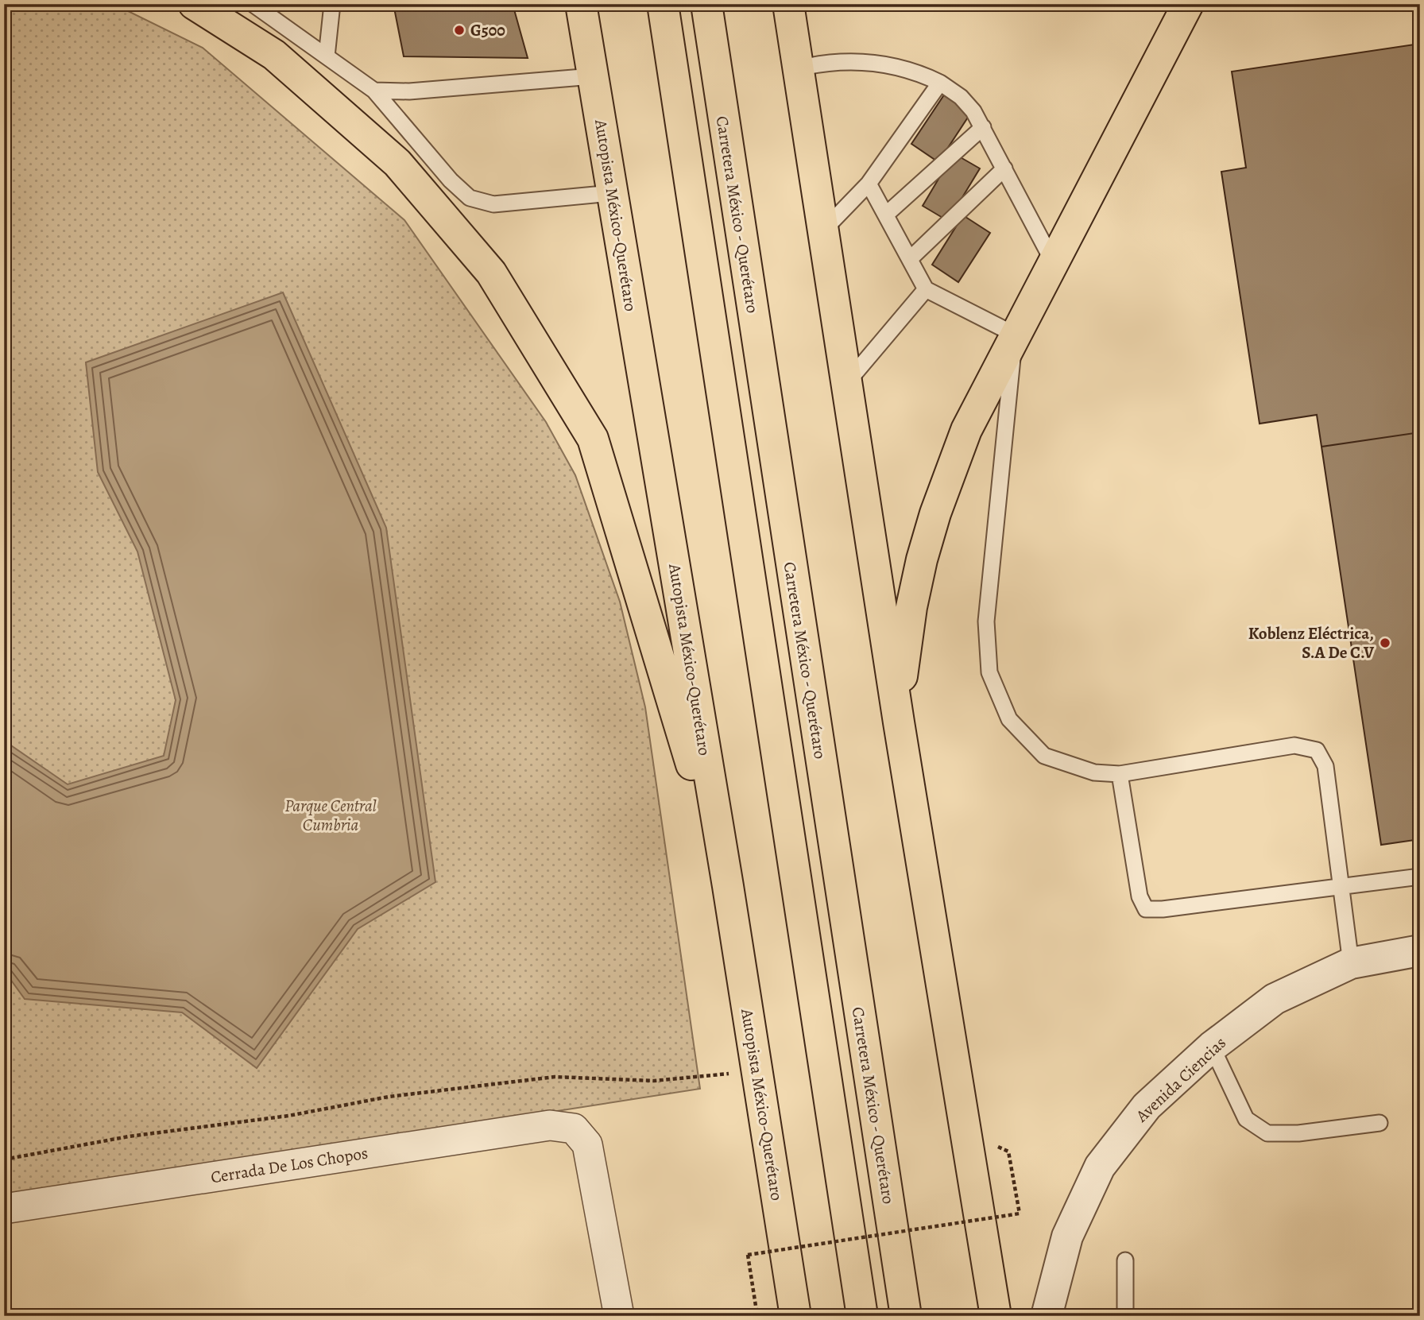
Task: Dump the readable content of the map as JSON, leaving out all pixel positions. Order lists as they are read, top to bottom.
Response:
{
  "streets": {
    "main road": ["Carretera México - Querétaro", "Autopista México-Querétaro"],
    "street": ["Avenida Ciencias", "Cerrada De Los Chopos"]
  },
  "parks": ["Parque Central Cumbria"],
  "places": ["G500", "Koblenz Eléctrica, S.A De C.V"]
}
